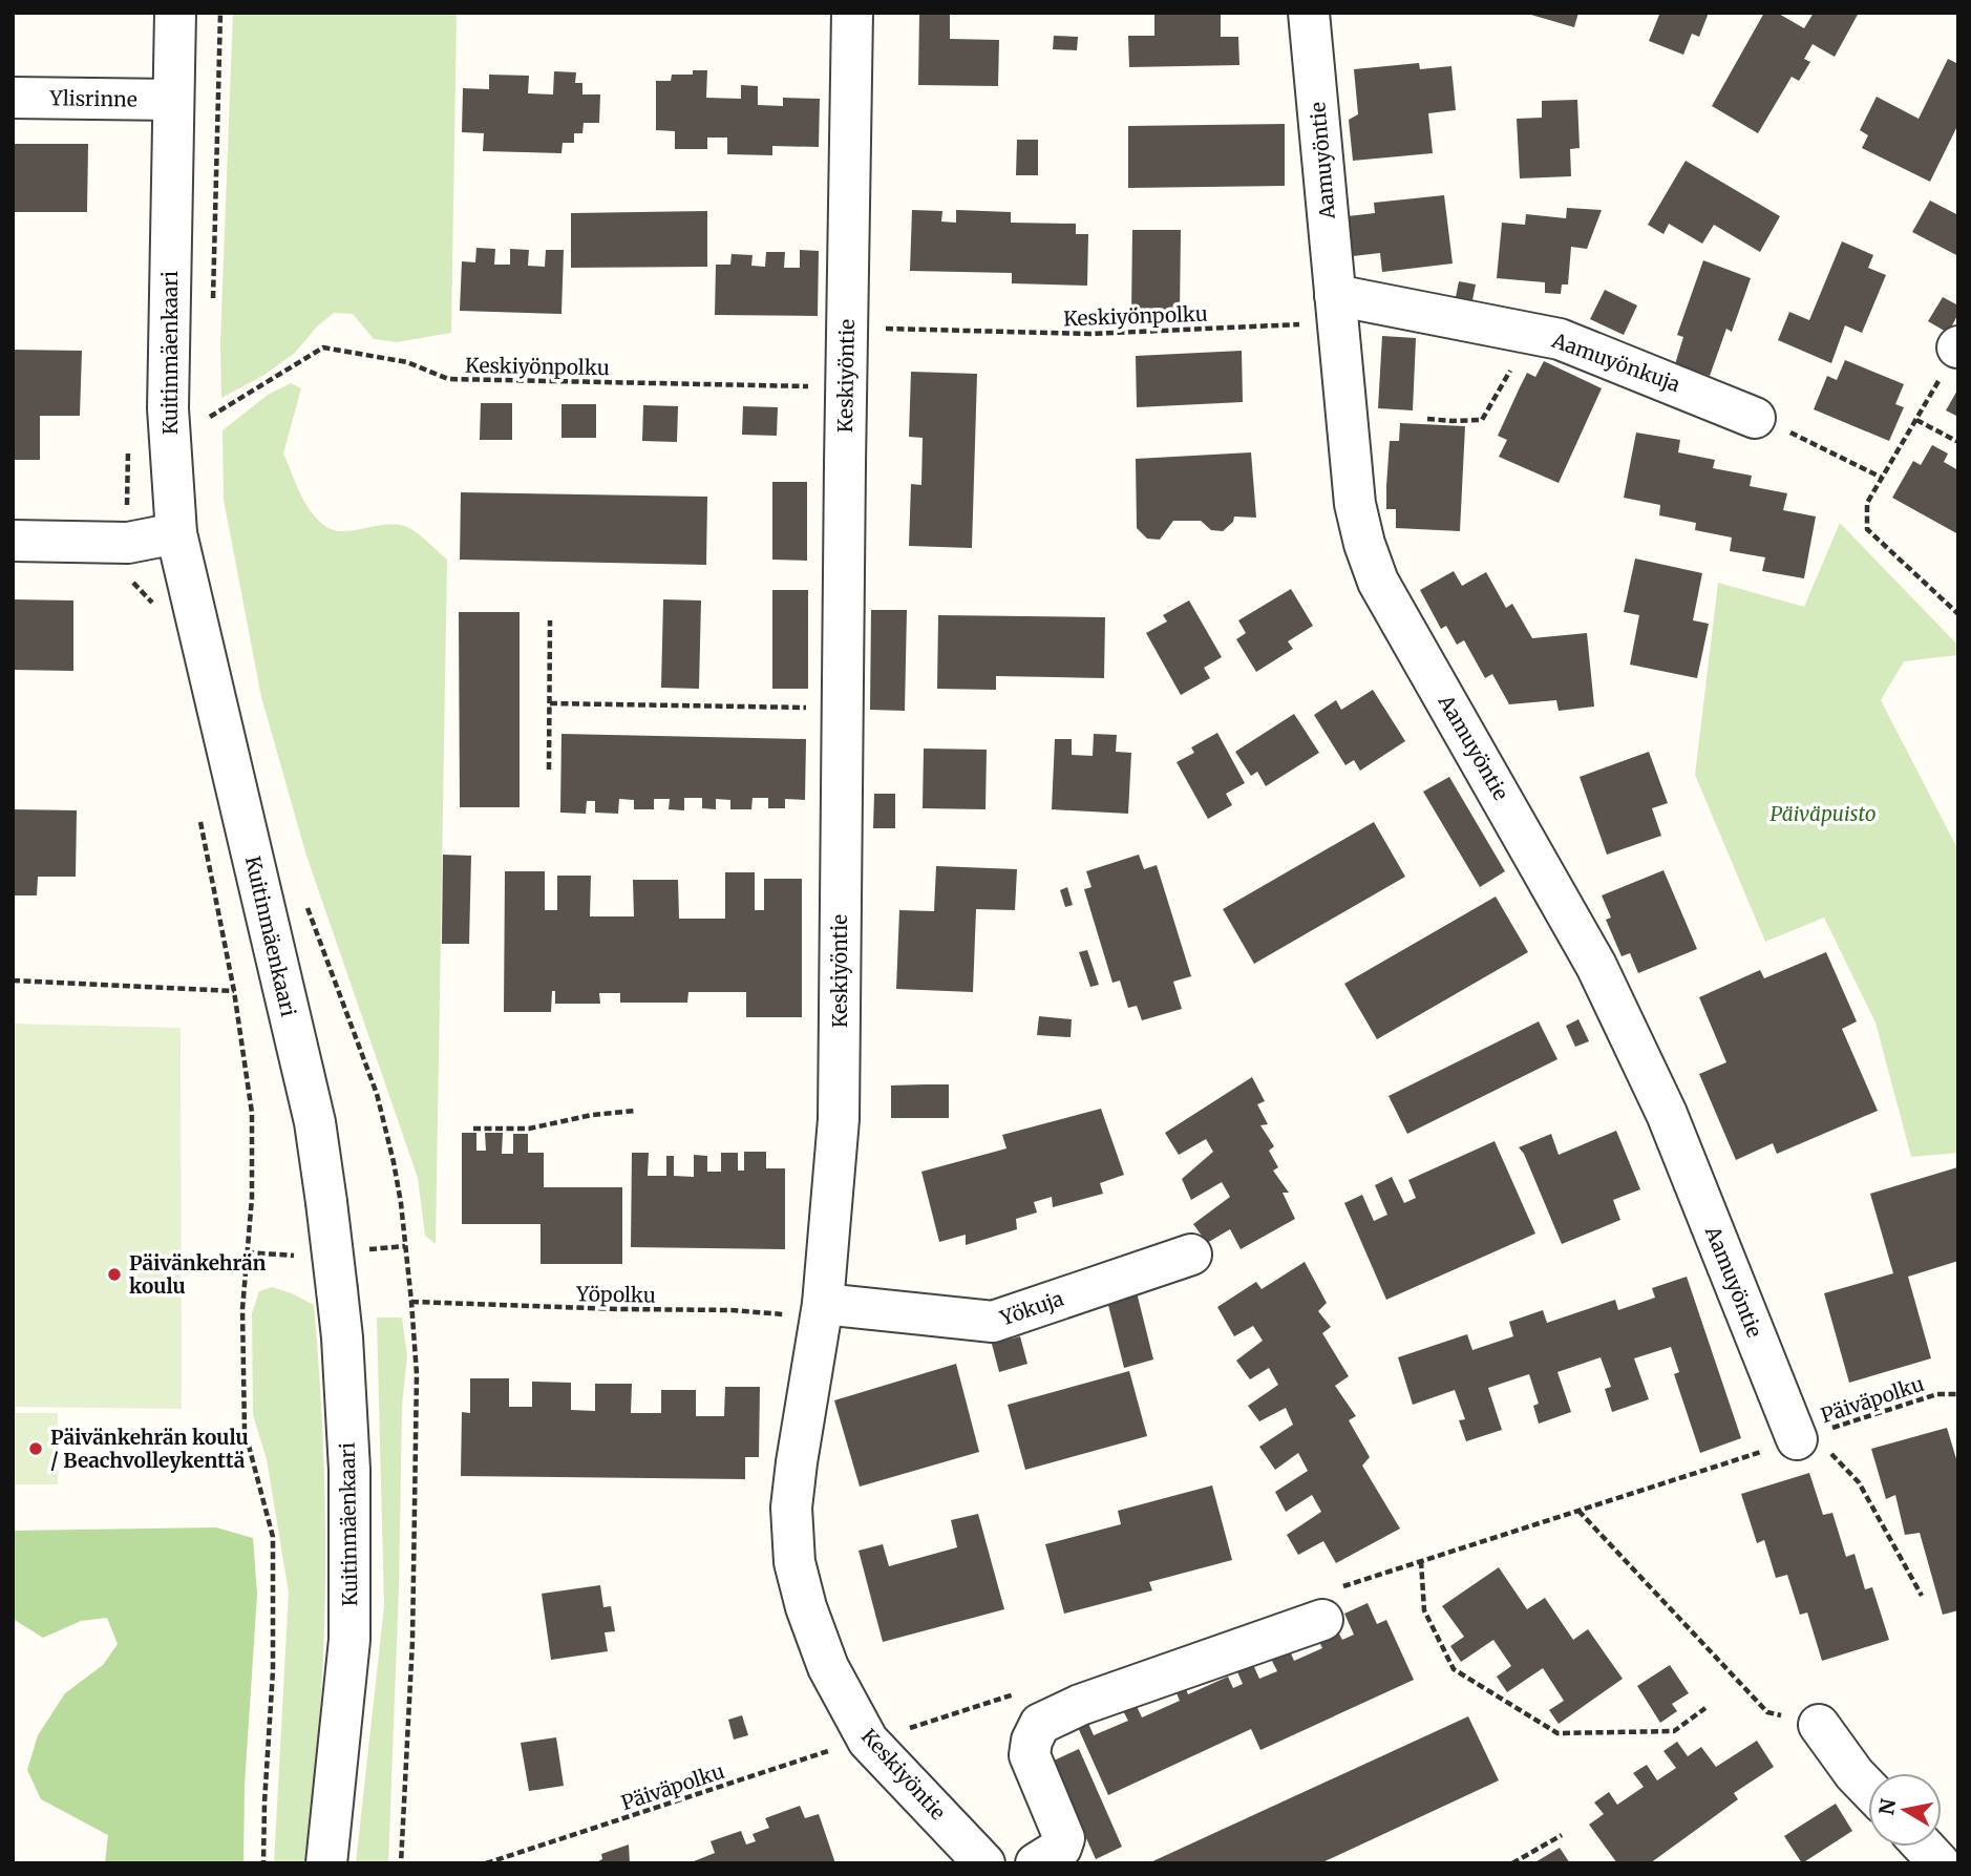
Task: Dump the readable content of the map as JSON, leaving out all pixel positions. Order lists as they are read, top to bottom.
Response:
{
  "streets": {
    "street": [
      "Ylisrinne",
      "Aamuyöntie",
      "Kuitinmäenkaari",
      "Aamuyönkuja",
      "Keskiyöntie",
      "Yökuja"
    ],
    "path": ["Keskiyönpolku", "Yöpolku", "Päiväpolku"]
  },
  "crossings": [
    ["Ylisrinne", "Kuitinmäenkaari"],
    ["Aamuyöntie", "Keskiyönpolku"],
    ["Aamuyöntie", "Aamuyönkuja"],
    ["Aamuyöntie", "Päiväpolku"],
    ["Keskiyönpolku", "Aamuyönkuja"],
    ["Keskiyönpolku", "Keskiyöntie"],
    ["Keskiyöntie", "Yöpolku"],
    ["Keskiyöntie", "Yökuja"],
    ["Keskiyöntie", "Päiväpolku"],
    ["Yöpolku", "Yökuja"]
  ],
  "parks": ["Päiväpuisto"],
  "places": ["Päivänkehrän koulu", "Päivänkehrän koulu / Beachvolleykenttä"],
  "north": "left"
}
